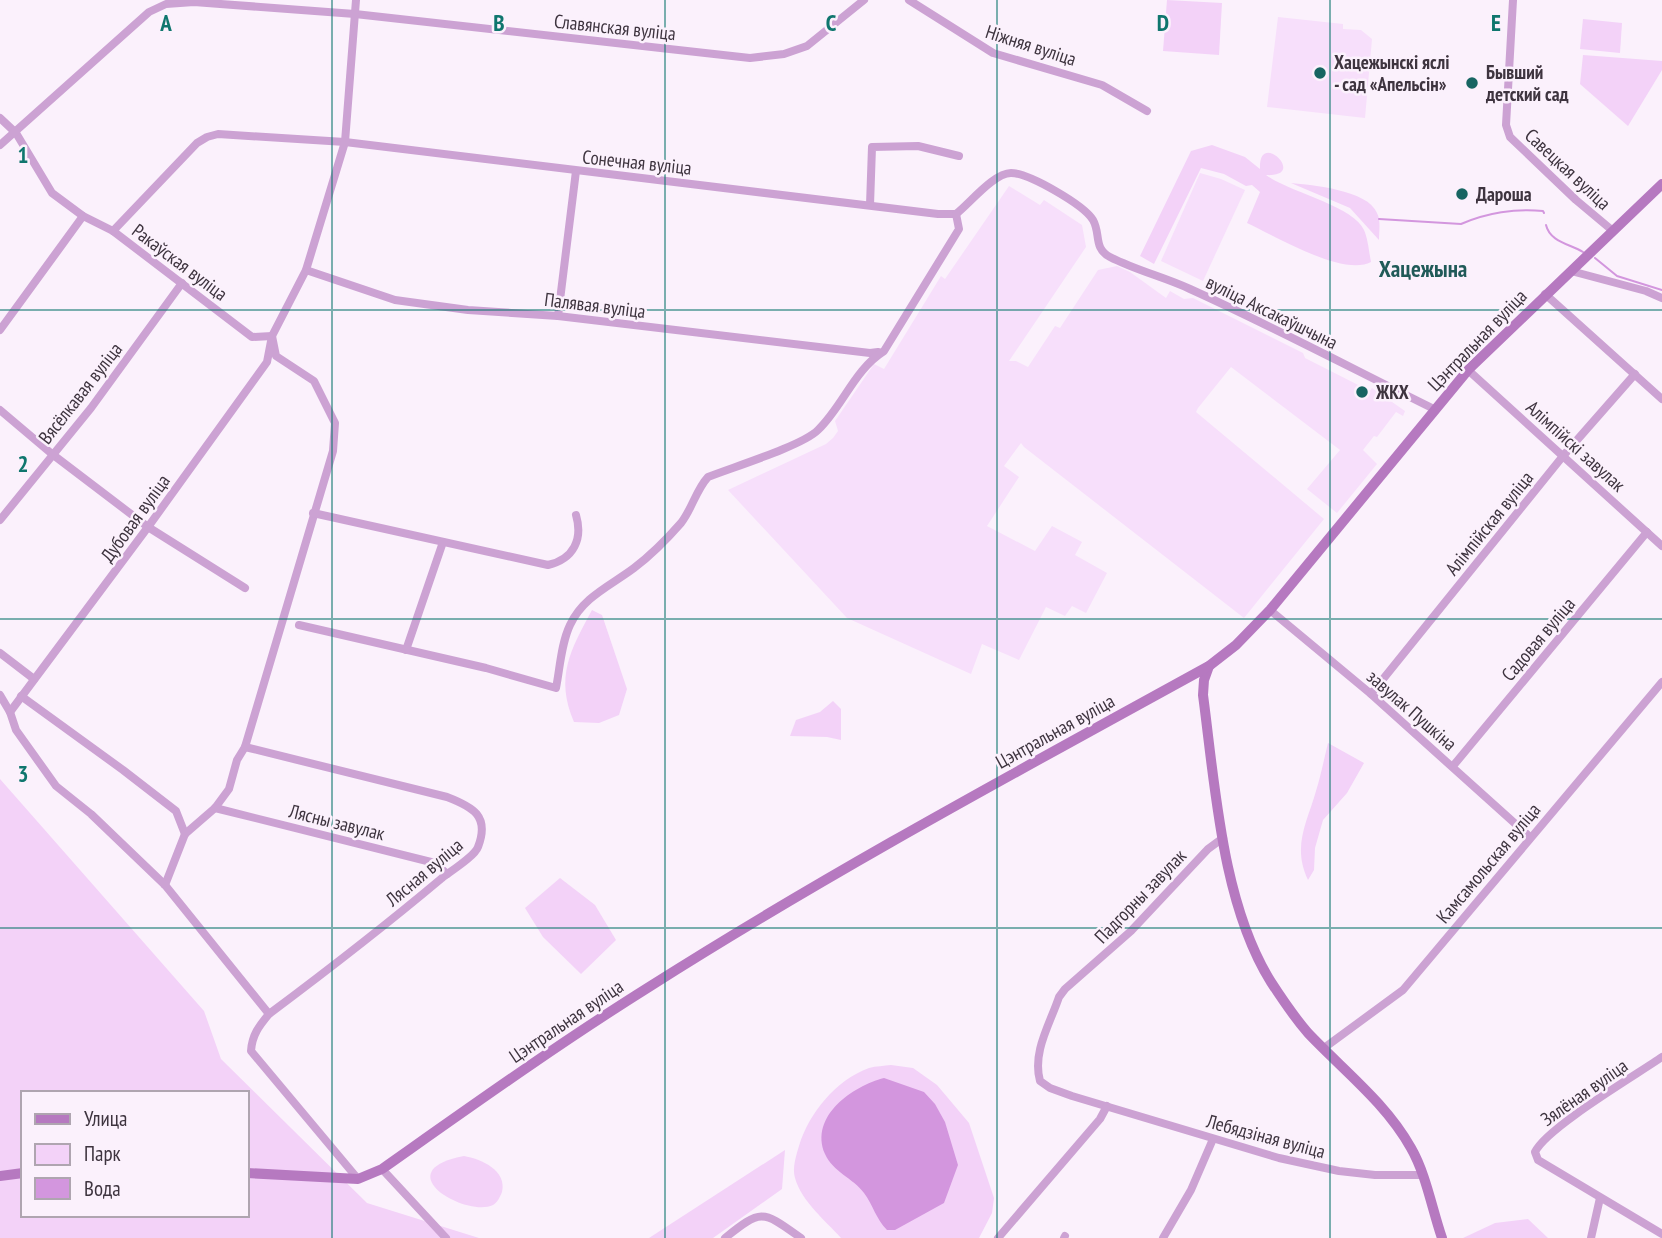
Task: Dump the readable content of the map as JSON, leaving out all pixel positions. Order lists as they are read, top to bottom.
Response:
{
  "streets": {
    "street": [
      "Славянская вуліца",
      "Ніжняя вуліца",
      "Сонечная вуліца",
      "Савецкая вуліца",
      "Ракаўская вуліца",
      "Палявая вуліца",
      "вуліца Аксакаўшчына",
      "Цэнтральная вуліца",
      "Вясёлкавая вуліца",
      "Алімпійскі завулак",
      "Дубовая вуліца",
      "Алімпійская вуліца",
      "Садовая вуліца",
      "завулак Пушкіна",
      "Лясны завулак",
      "Камсамольская вуліца",
      "Лясная вуліца",
      "Падгорны завулак",
      "Зялёная вуліца",
      "Лебядзіная вуліца"
    ]
  },
  "crossings": [
    ["Славянская вуліца", "Ракаўская вуліца"],
    ["Славянская вуліца", "Дубовая вуліца"],
    ["Сонечная вуліца", "Ракаўская вуліца"],
    ["Сонечная вуліца", "вуліца Аксакаўшчына"],
    ["Сонечная вуліца", "Дубовая вуліца"],
    ["Савецкая вуліца", "Цэнтральная вуліца"],
    ["Ракаўская вуліца", "Вясёлкавая вуліца"],
    ["Ракаўская вуліца", "Дубовая вуліца"],
    ["Палявая вуліца", "Дубовая вуліца"],
    ["вуліца Аксакаўшчына", "Цэнтральная вуліца"],
    ["Цэнтральная вуліца", "Алімпійскі завулак"],
    ["Цэнтральная вуліца", "завулак Пушкіна"],
    ["Цэнтральная вуліца", "Лясная вуліца"],
    ["Алімпійскі завулак", "Алімпійская вуліца"],
    ["Алімпійскі завулак", "Садовая вуліца"],
    ["Алімпійская вуліца", "завулак Пушкіна"],
    ["Садовая вуліца", "завулак Пушкіна"],
    ["завулак Пушкіна", "Камсамольская вуліца"],
    ["Лясны завулак", "Лясная вуліца"],
    ["Падгорны завулак", "Лебядзіная вуліца"]
  ],
  "districts": ["Хацежына"],
  "places": [
    "Хацежынскі яслі - сад «Апельсін»",
    "Бывший детский сад",
    "Дароша",
    "ЖКХ"
  ],
  "legend": ["Улица", "Парк", "Вода"],
  "grid": {
    "columns": [
      "A",
      "B",
      "C",
      "D",
      "E"
    ],
    "rows": ["1", "2", "3"]
  }
}
